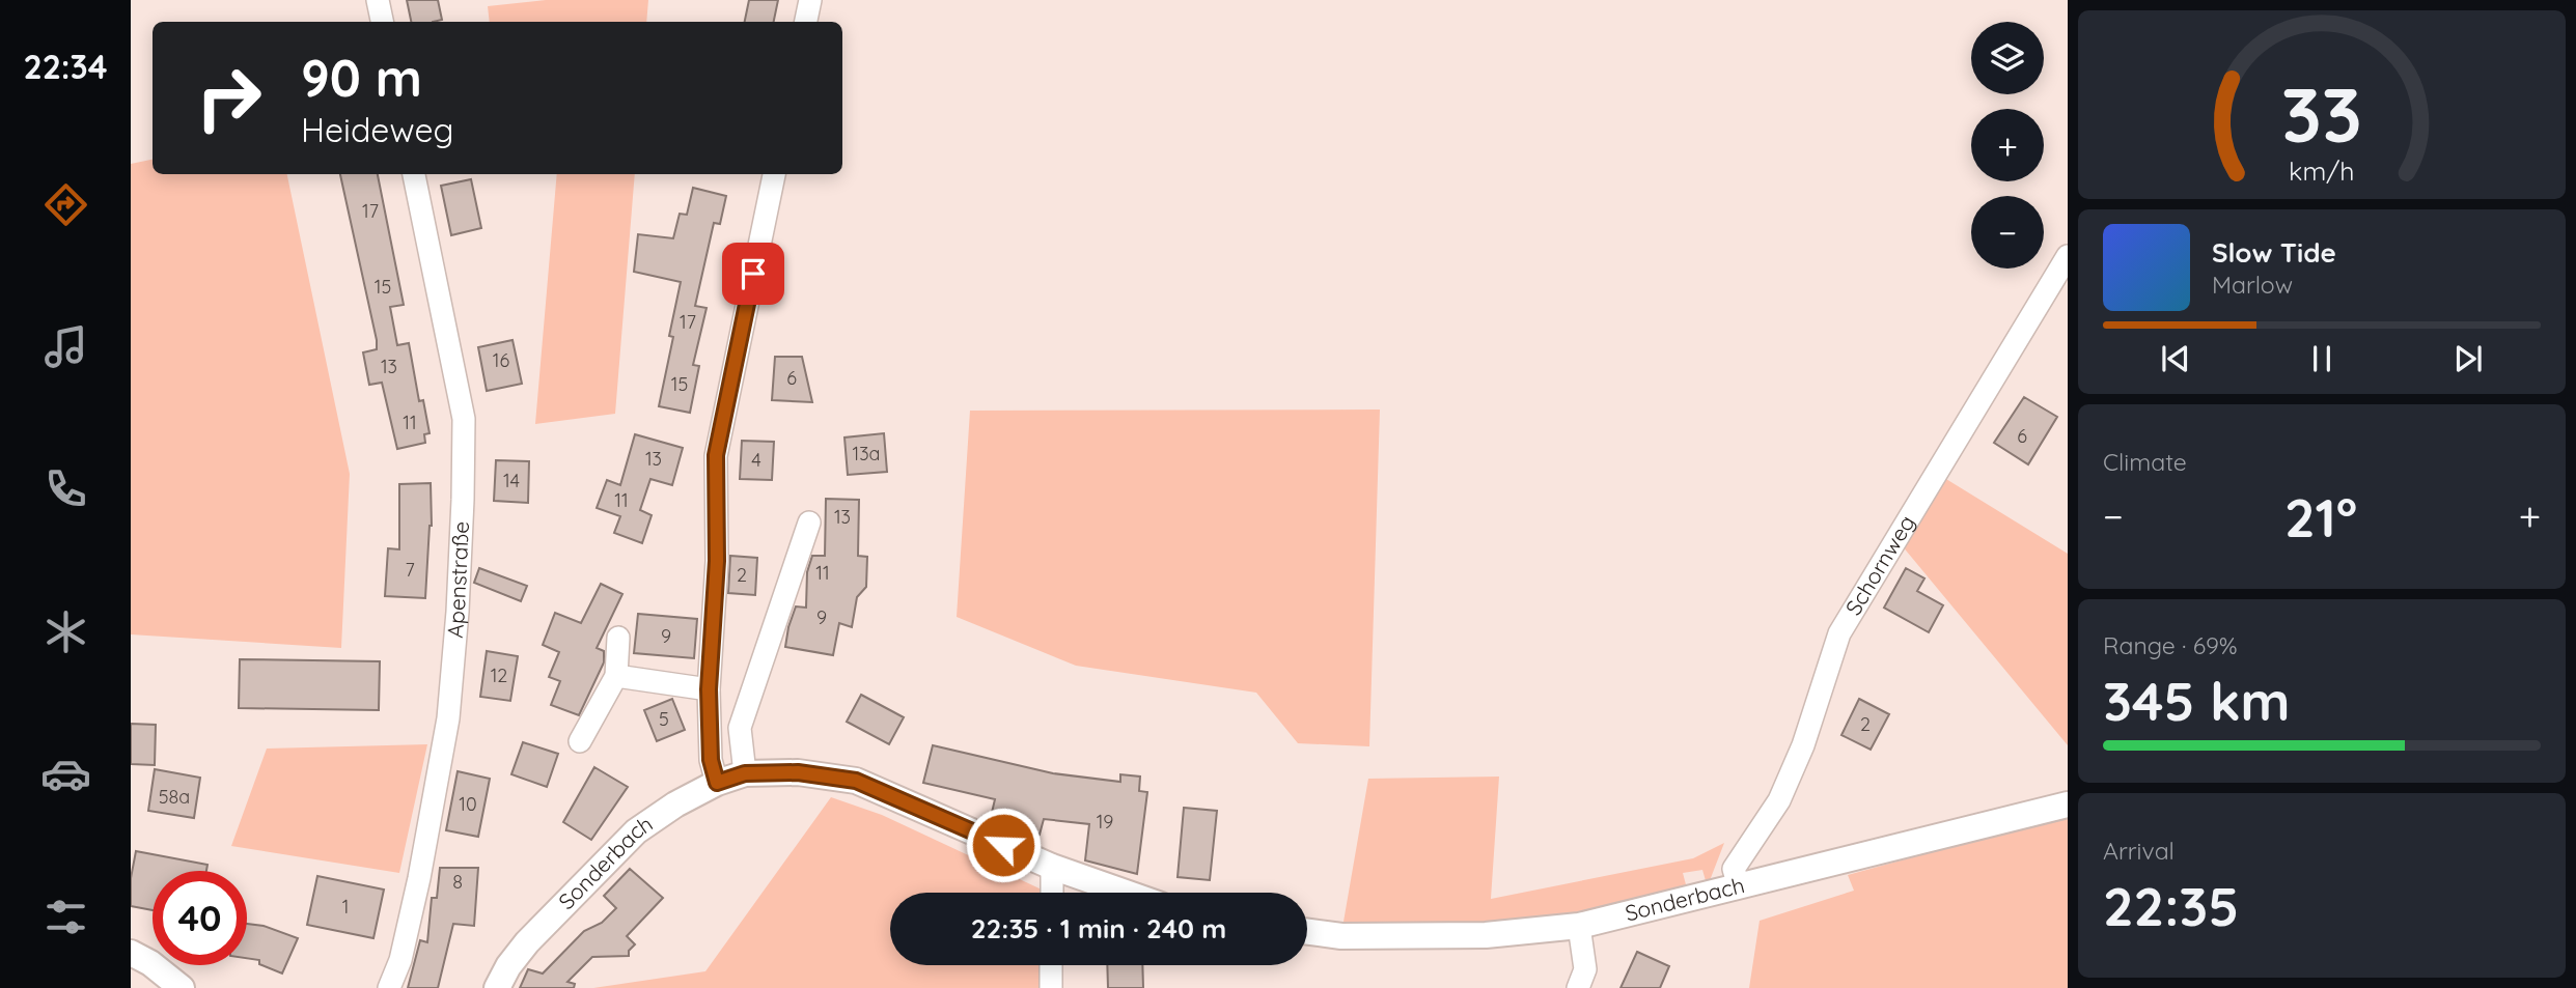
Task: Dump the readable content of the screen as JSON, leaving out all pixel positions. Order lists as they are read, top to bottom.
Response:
{
  "streets": {
    "street": ["Schornweg", "Apenstraße", "Sonderbach"]
  },
  "crossings": [
    ["Schornweg", "Sonderbach"]
  ],
  "house_numbers": [
    "17",
    "15",
    "17",
    "16",
    "13",
    "6",
    "15",
    "11",
    "6",
    "13a",
    "13",
    "4",
    "14",
    "11",
    "13",
    "7",
    "11",
    "2",
    "9",
    "9",
    "12",
    "5",
    "2",
    "58a",
    "10",
    "19",
    "8",
    "1"
  ],
  "page": {
    "tabs": "22:34",
    "map_buttons": ["+", "−"],
    "turn": ["90 m", "Heideweg"],
    "song": ["Slow Tide", "Marlow"],
    "tile": [
      "Climate",
      ["Range · 69%", "345 km"],
      ["Arrival", "22:35"]
    ],
    "heat": ["−", "21°", "+"],
    "limit": "40",
    "trip": "22:35 · 1 min · 240 m",
    "gauge": ["33", "km/h"]
  }
}
